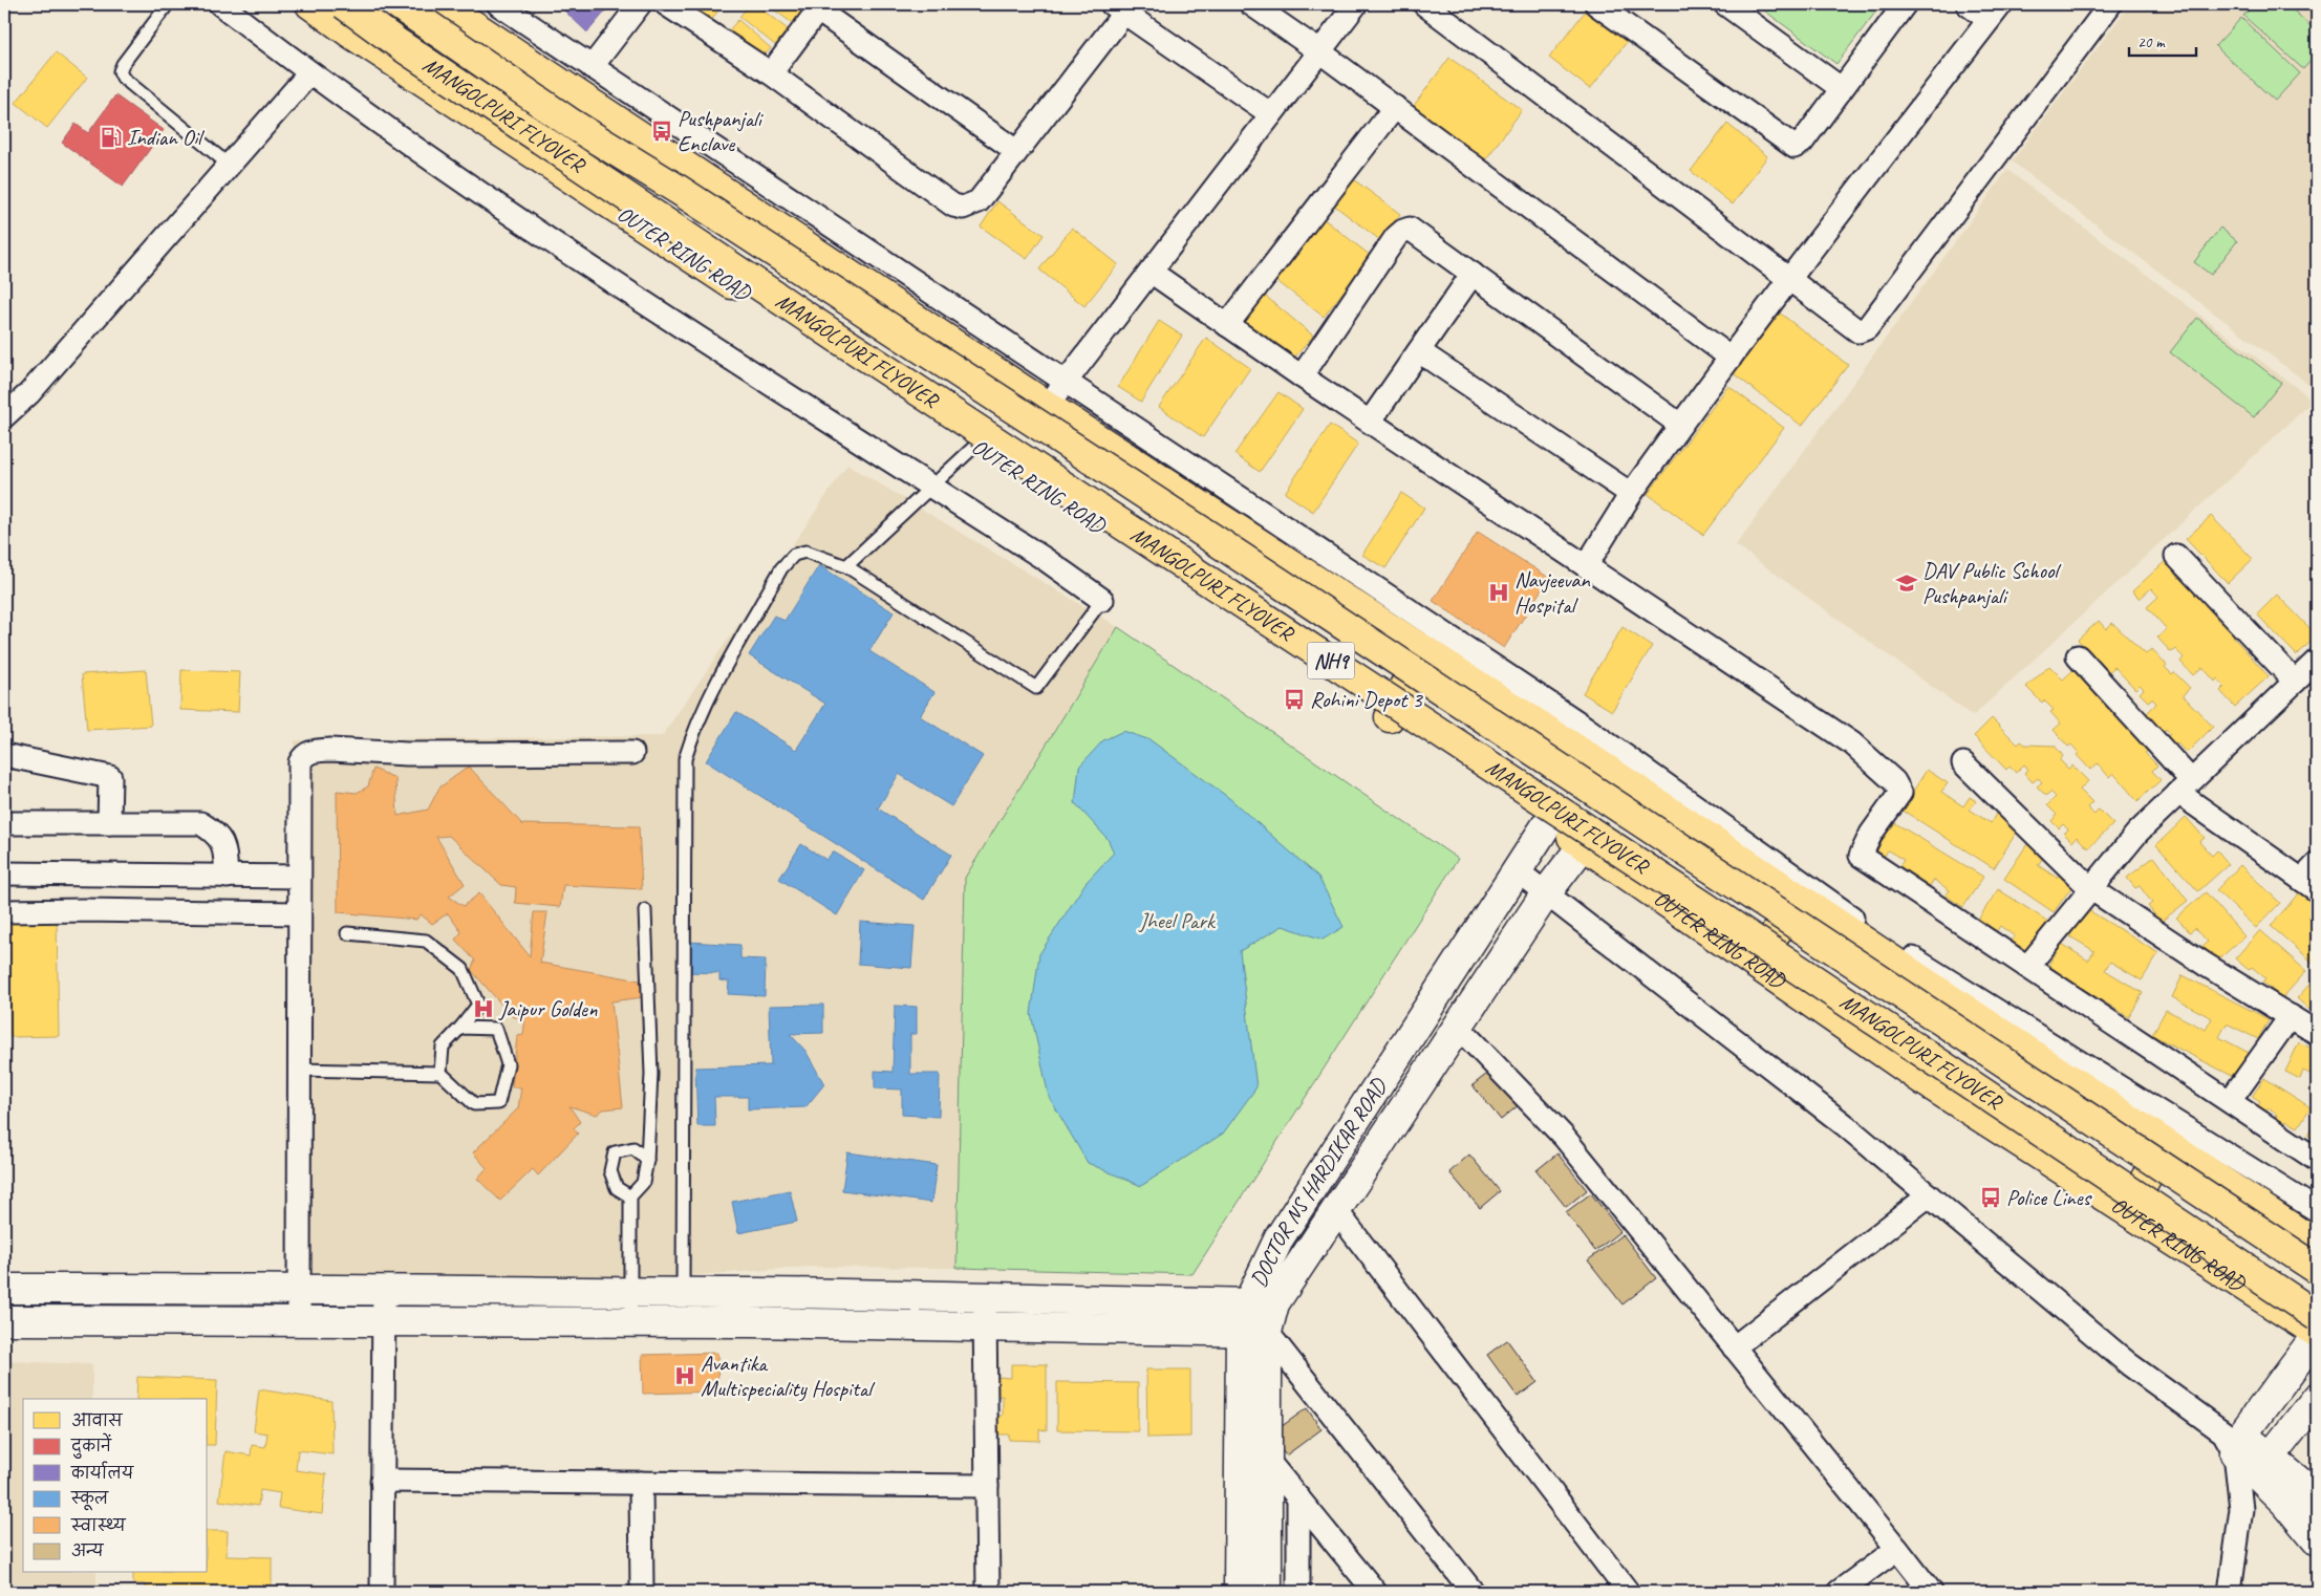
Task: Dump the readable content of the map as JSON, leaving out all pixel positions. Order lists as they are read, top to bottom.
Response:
{
  "streets": {
    "main road": ["MANGOLPURI FLYOVER", "OUTER RING ROAD", "NH9"],
    "street": ["DOCTOR NS HARDIKAR ROAD"]
  },
  "crossings": [
    ["OUTER RING ROAD", "DOCTOR NS HARDIKAR ROAD"]
  ],
  "parks": ["Jheel Park"],
  "places": {
    "bus stop": ["Pushpanjali Enclave", "Rohini Depot 3", "Police Lines"],
    "fuel station": ["Indian Oil"],
    "school or university": ["DAV Public School Pushpanjali"],
    "hospital": ["Navjeevan Hospital", "Jaipur Golden", "Avantika Multispeciality Hospital"]
  },
  "legend": [
    "आवास",
    "दुकानें",
    "कार्यालय",
    "स्कूल",
    "स्वास्थ्य",
    "अन्य"
  ],
  "scale_bar": "20 m"
}
